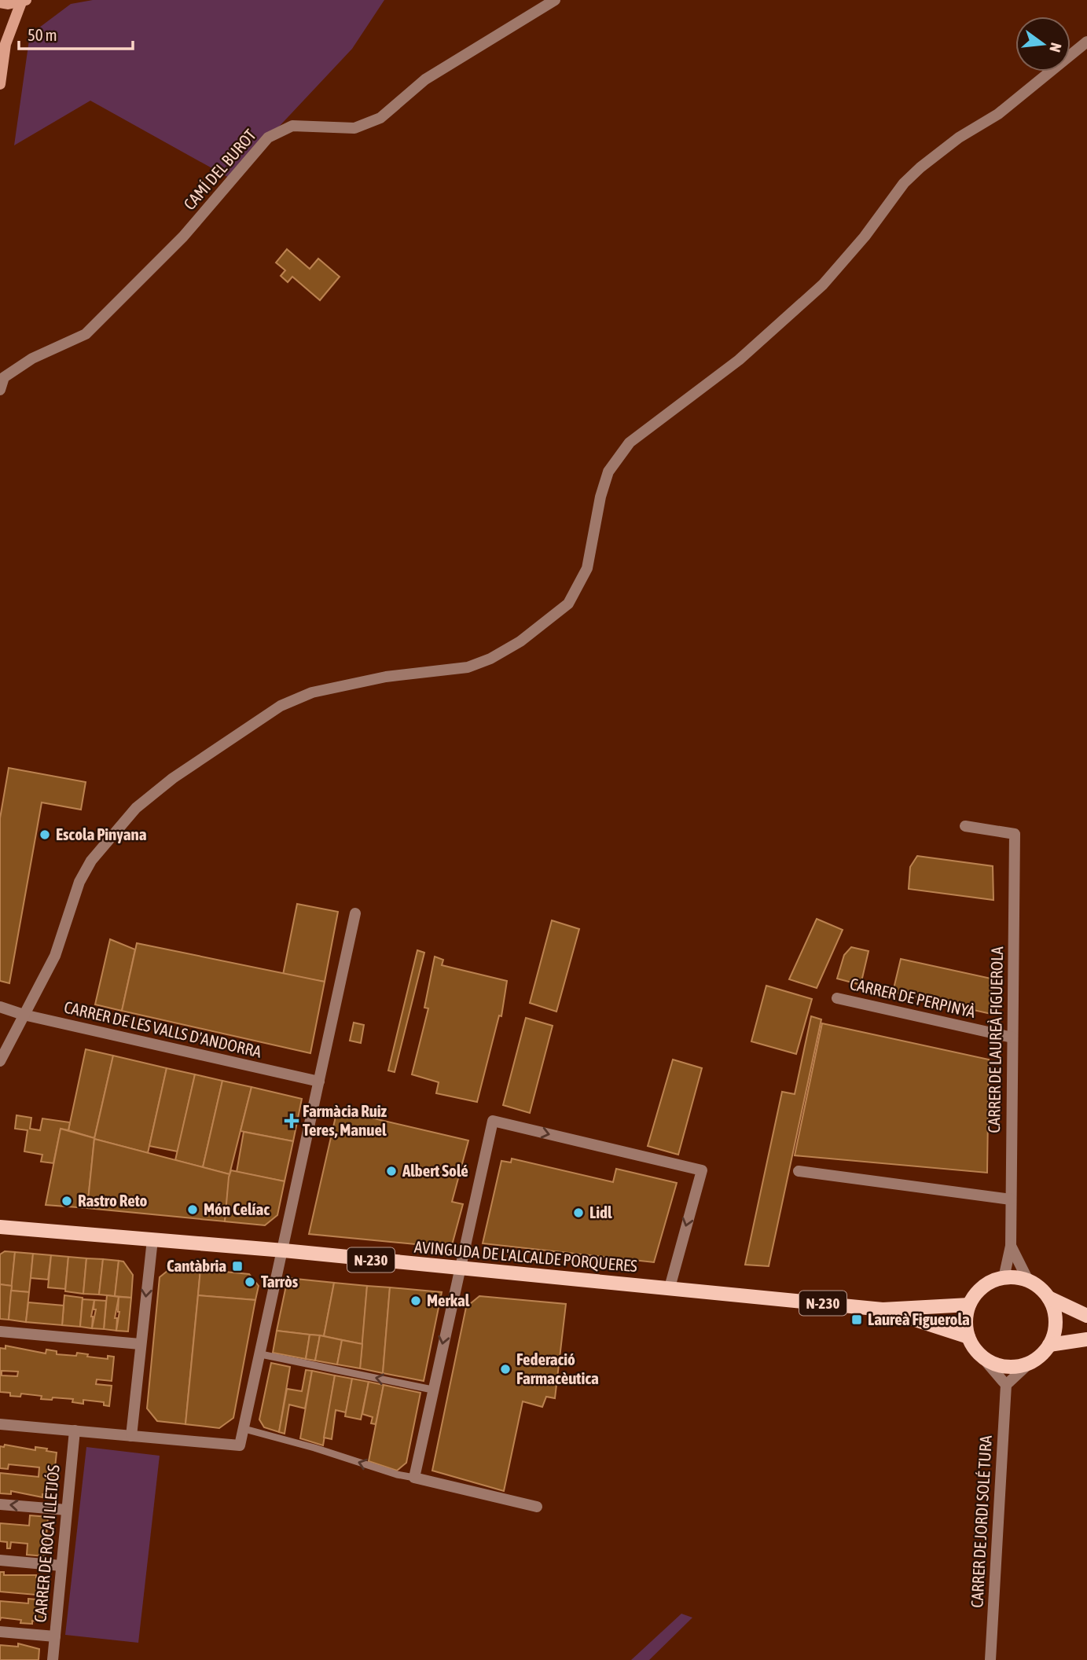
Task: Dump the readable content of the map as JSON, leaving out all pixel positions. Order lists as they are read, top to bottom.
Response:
{
  "streets": {
    "main road": ["AVINGUDA DE L'ALCALDE PORQUERES", "N-230"],
    "street": [
      "CAMÍ DEL BUROT",
      "CARRER DE PERPINYÀ",
      "CARRER DE LES VALLS D'ANDORRA",
      "CARRER DE LAUREÀ FIGUEROLA",
      "CARRER DE JORDI SOLÉ TURA",
      "CARRER DE ROCA I LLETJÓS"
    ]
  },
  "crossings": [
    ["CARRER DE PERPINYÀ", "CARRER DE LAUREÀ FIGUEROLA"],
    ["CARRER DE LAUREÀ FIGUEROLA", "N-230"],
    ["AVINGUDA DE L'ALCALDE PORQUERES", "N-230"]
  ],
  "places": {
    "other": [
      "Escola Pinyana",
      "Albert Solé",
      "Rastro Reto",
      "Món Celíac",
      "Lidl",
      "Tarròs",
      "Merkal",
      "Federació Farmacèutica"
    ],
    "health": ["Farmàcia Ruiz Teres, Manuel"],
    "transit": ["Cantàbria", "Laureà Figuerola"]
  },
  "scale_bar": "50 m",
  "north": "right"
}
